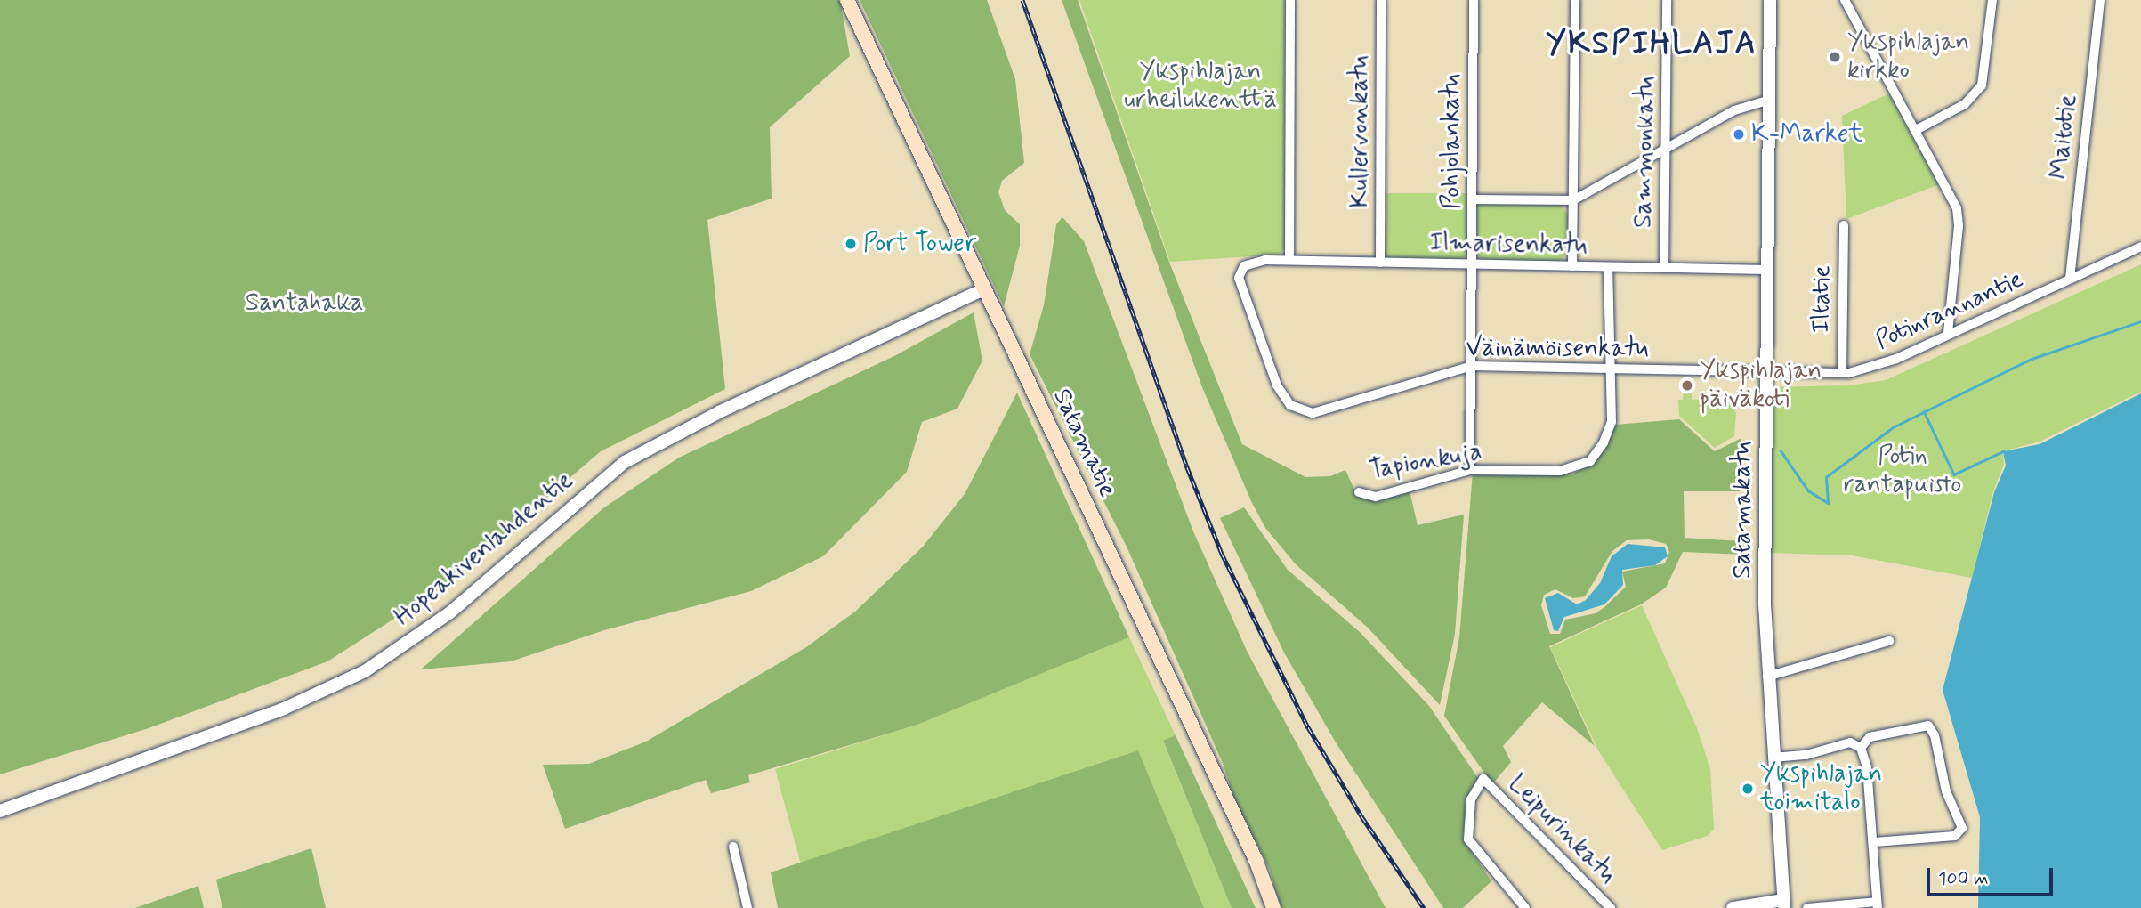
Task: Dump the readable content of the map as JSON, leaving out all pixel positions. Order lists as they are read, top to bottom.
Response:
{
  "streets": {
    "main road": ["Satamatie"],
    "street": [
      "Kullervonkatu",
      "Maitotie",
      "Pohjolankatu",
      "Sammonkatu",
      "Ilmarisenkatu",
      "Iltatie",
      "Potinrannantie",
      "Väinämöisenkatu",
      "Tapionkuja",
      "Satamakatu",
      "Hopeakivenlahdentie",
      "Leipurinkatu"
    ]
  },
  "crossings": [
    ["Kullervonkatu", "Ilmarisenkatu"],
    ["Maitotie", "Potinrannantie"],
    ["Pohjolankatu", "Ilmarisenkatu"],
    ["Pohjolankatu", "Väinämöisenkatu"],
    ["Pohjolankatu", "Tapionkuja"],
    ["Sammonkatu", "Ilmarisenkatu"],
    ["Ilmarisenkatu", "Väinämöisenkatu"],
    ["Ilmarisenkatu", "Satamakatu"],
    ["Iltatie", "Potinrannantie"],
    ["Potinrannantie", "Väinämöisenkatu"],
    ["Potinrannantie", "Satamakatu"],
    ["Väinämöisenkatu", "Tapionkuja"],
    ["Väinämöisenkatu", "Satamakatu"],
    ["Satamatie", "Hopeakivenlahdentie"]
  ],
  "districts": ["YKSPIHLAJA"],
  "parks": ["Ykspihlajan urheilukenttä", "Santahaka", "Potin rantapuisto"],
  "places": [
    "Ykspihlajan kirkko",
    "K-Market",
    "Port Tower",
    "Ykspihlajan päiväkoti",
    "Ykspihlajan toimitalo"
  ],
  "scale_bar": "100 m"
}
